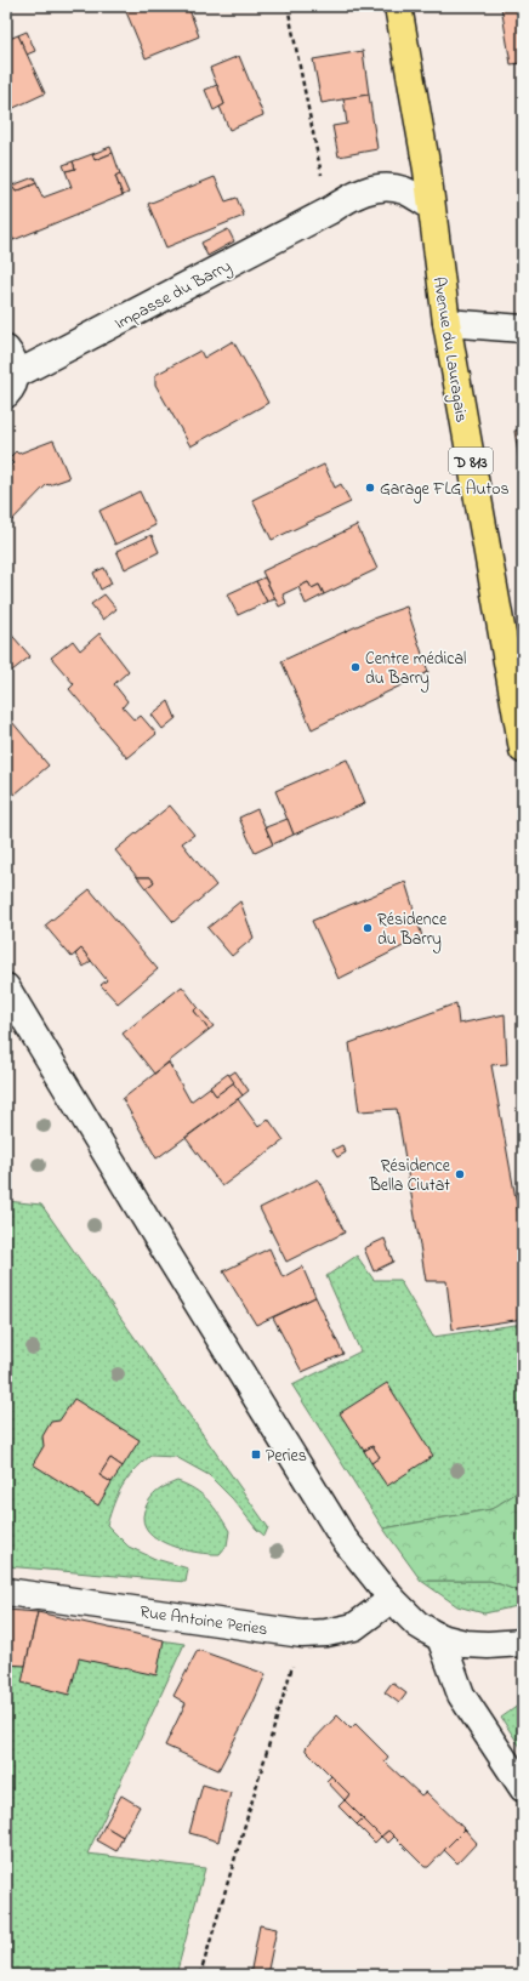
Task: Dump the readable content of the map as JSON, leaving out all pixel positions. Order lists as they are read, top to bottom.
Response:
{
  "streets": {
    "main road": ["Avenue du Lauragais", "D 813"],
    "street": ["Impasse du Barry", "Rue Antoine Peries"]
  },
  "crossings": [
    ["Impasse du Barry", "Avenue du Lauragais"]
  ],
  "places": {
    "other": [
      "Garage FLG Autos",
      "Centre médical du Barry",
      "Résidence du Barry",
      "Résidence Bella Ciutat"
    ],
    "transit": ["Peries"]
  }
}
